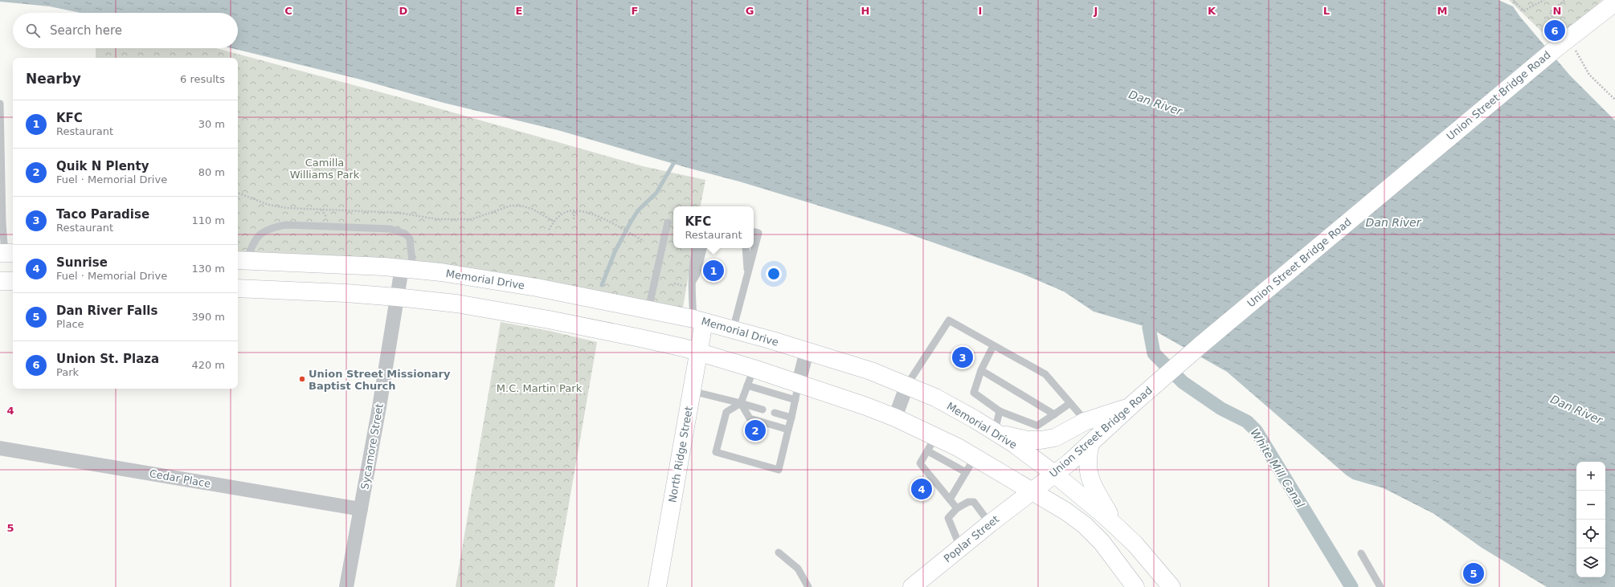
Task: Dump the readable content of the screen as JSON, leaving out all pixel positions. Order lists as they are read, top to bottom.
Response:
{
  "streets": {
    "main road": [
      "Union Street Bridge Road",
      "Memorial Drive",
      "North Ridge Street",
      "Poplar Street"
    ],
    "street": ["Sycamore Street", "Cedar Place"]
  },
  "crossings": [
    ["Union Street Bridge Road", "Memorial Drive"],
    ["Union Street Bridge Road", "Poplar Street"],
    ["Memorial Drive", "Sycamore Street"],
    ["Memorial Drive", "North Ridge Street"],
    ["Sycamore Street", "Cedar Place"]
  ],
  "water": ["Dan River", "White Mill Canal"],
  "parks": ["Camilla Williams Park", "M.C. Martin Park"],
  "places": ["Union Street Missionary Baptist Church"],
  "page": {
    "search": "Search here",
    "pins": [
      "6",
      "1",
      "3",
      "2",
      "4",
      "5"
    ],
    "heading": ["Nearby", "6 results"],
    "list": [
      {
        "mark": "1",
        "name": "KFC",
        "note": "Restaurant",
        "value": "30 m"
      },
      {
        "mark": "2",
        "name": "Quik N Plenty",
        "note": "Fuel · Memorial Drive",
        "value": "80 m"
      },
      {
        "mark": "3",
        "name": "Taco Paradise",
        "note": "Restaurant",
        "value": "110 m"
      },
      {
        "mark": "4",
        "name": "Sunrise",
        "note": "Fuel · Memorial Drive",
        "value": "130 m"
      },
      {
        "mark": "5",
        "name": "Dan River Falls",
        "note": "Place",
        "value": "390 m"
      },
      {
        "mark": "6",
        "name": "Union St. Plaza",
        "note": "Park",
        "value": "420 m"
      }
    ],
    "popup": ["KFC", "Restaurant"],
    "map_buttons": ["+", "−"]
  },
  "grid": {
    "columns": [
      "C",
      "D",
      "E",
      "F",
      "G",
      "H",
      "I",
      "J",
      "K",
      "L",
      "M",
      "N"
    ],
    "rows": ["4", "5"]
  }
}
